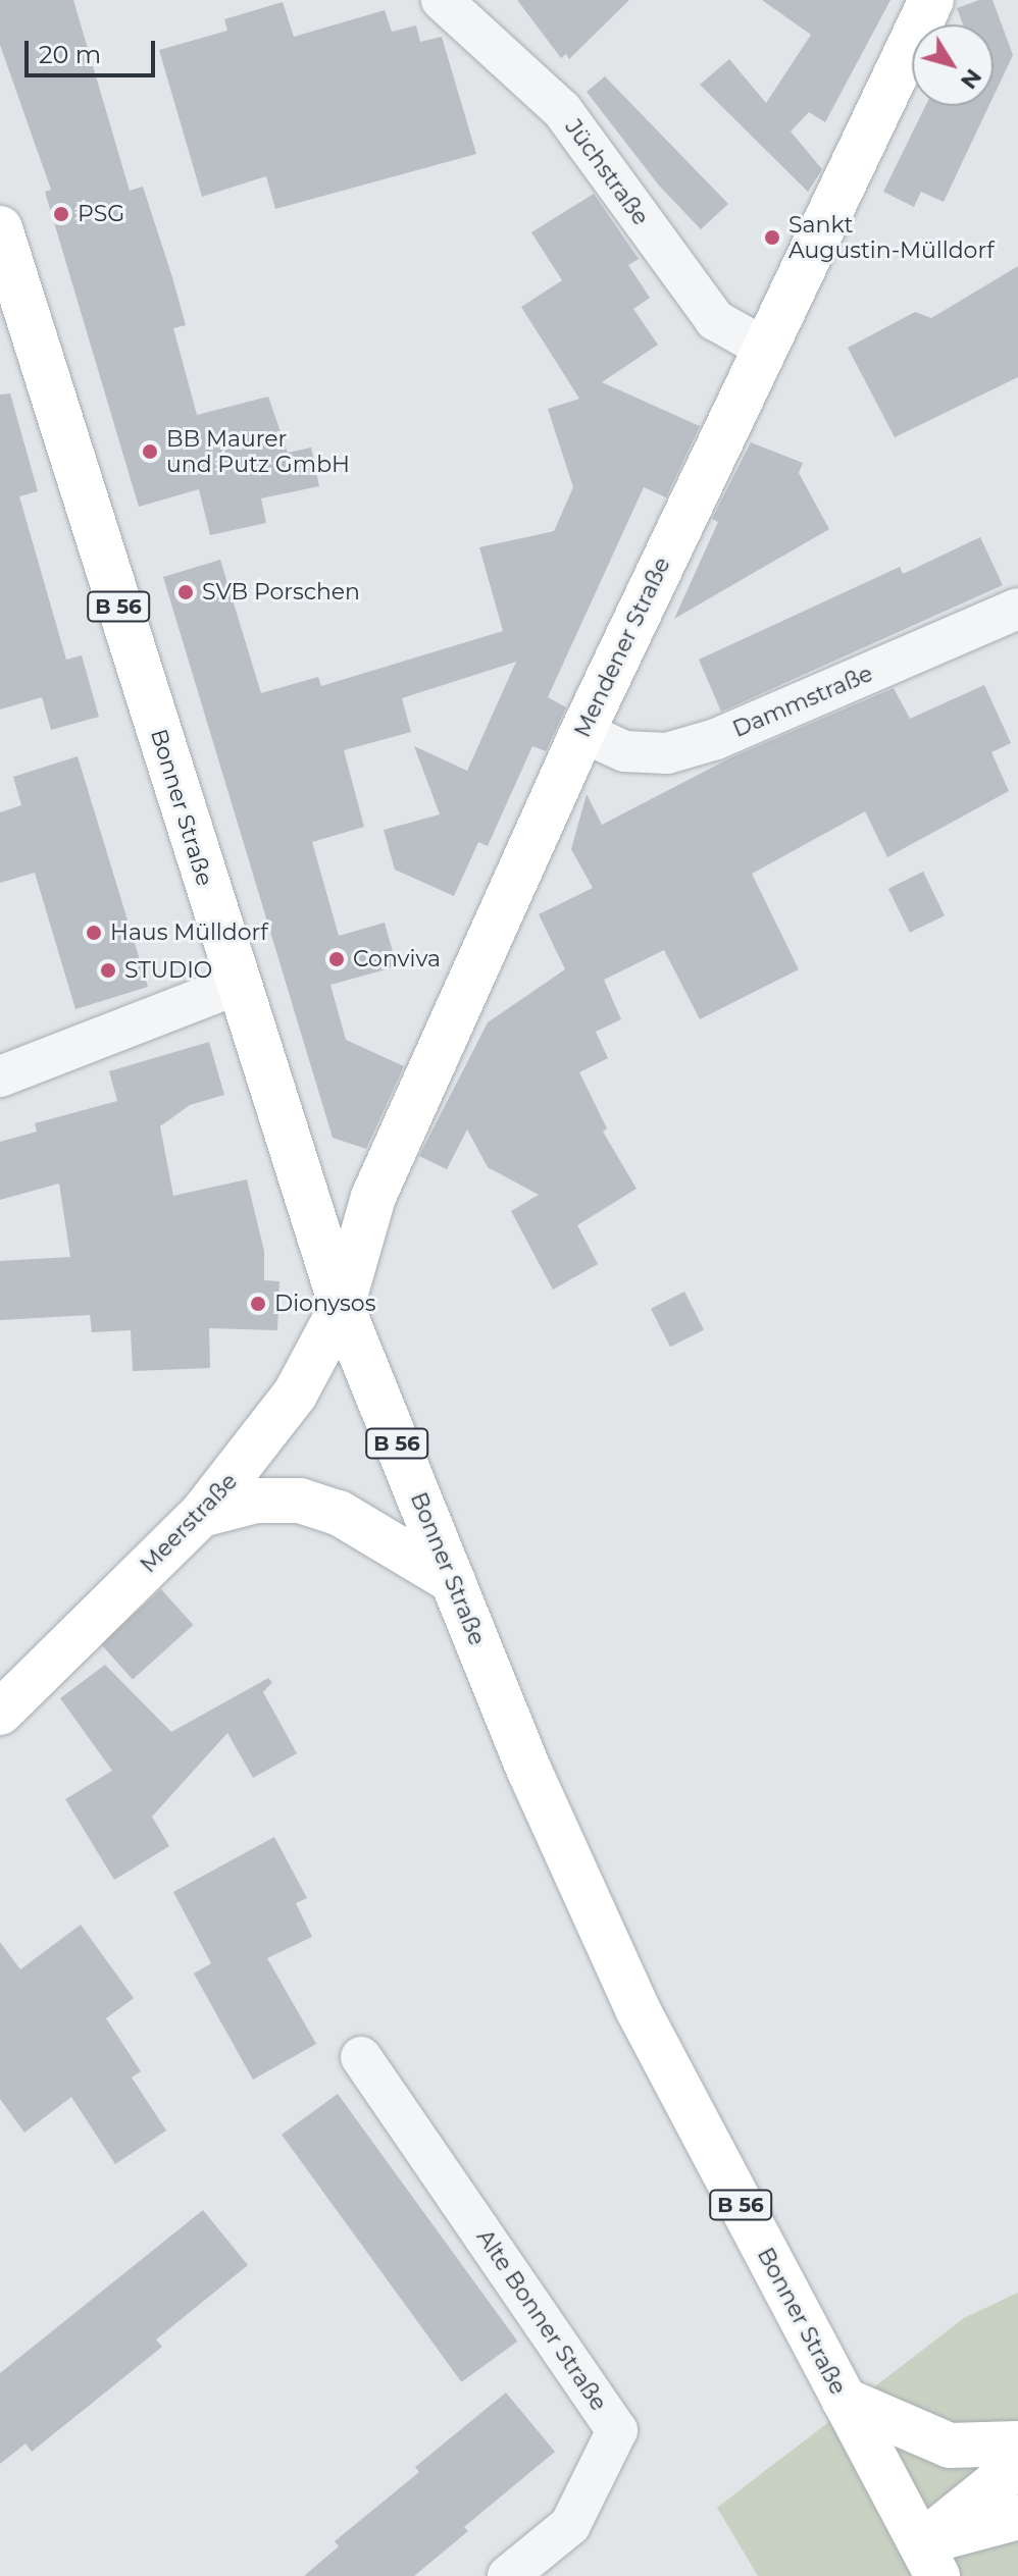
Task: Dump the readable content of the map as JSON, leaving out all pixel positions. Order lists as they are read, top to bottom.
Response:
{
  "streets": {
    "main road": [
      "B 56",
      "Mendener Straße",
      "Bonner Straße",
      "Meerstraße"
    ],
    "street": ["Jüchstraße", "Dammstraße", "Alte Bonner Straße"]
  },
  "crossings": [
    ["Jüchstraße", "Mendener Straße"],
    ["Mendener Straße", "Dammstraße"],
    ["Mendener Straße", "Bonner Straße"],
    ["Mendener Straße", "Meerstraße"],
    ["Bonner Straße", "Meerstraße"]
  ],
  "places": [
    "PSG",
    "Sankt Augustin-Mülldorf",
    "BB Maurer und Putz GmbH",
    "SVB Porschen",
    "Haus Mülldorf",
    "Conviva",
    "STUDIO",
    "Dionysos"
  ],
  "scale_bar": "20 m",
  "north": "bottom right"
}
